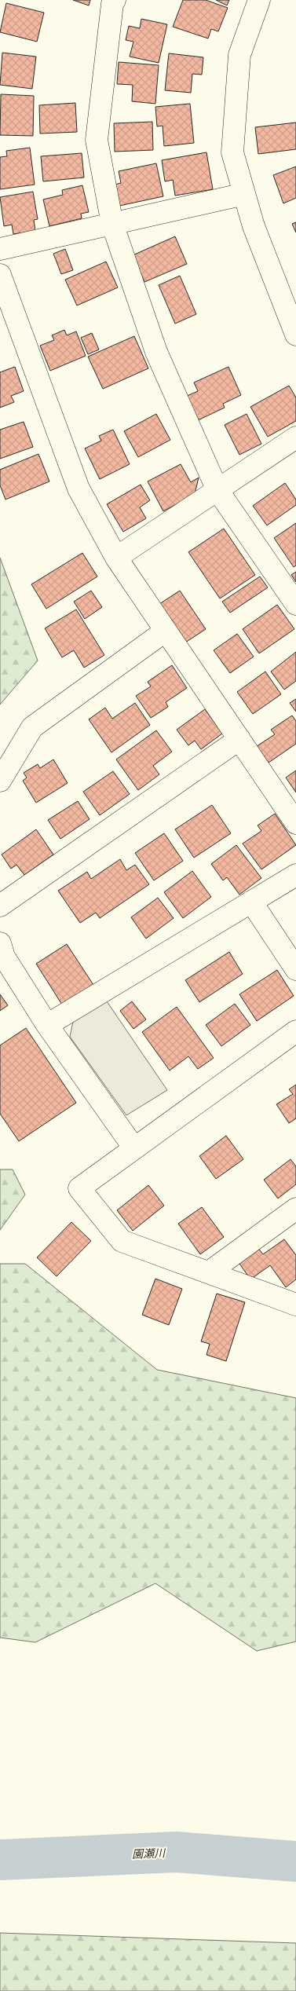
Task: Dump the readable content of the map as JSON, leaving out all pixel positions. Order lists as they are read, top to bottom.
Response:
{
  "water": ["園瀬川"]
}
